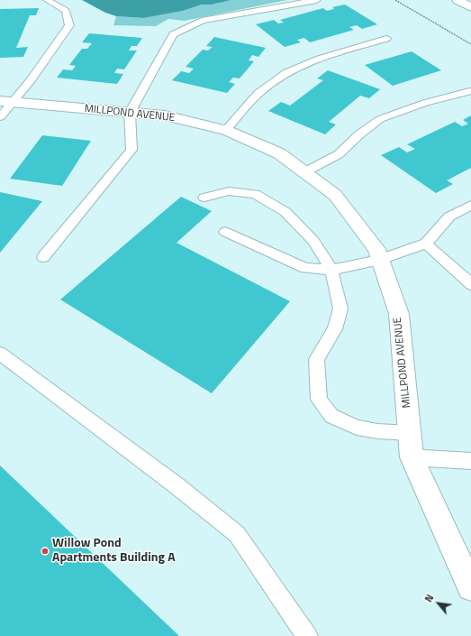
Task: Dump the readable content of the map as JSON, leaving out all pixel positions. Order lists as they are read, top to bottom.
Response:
{
  "streets": {
    "main road": ["MILLPOND AVENUE"]
  },
  "places": ["Willow Pond Apartments Building A"],
  "north": "top left"
}
